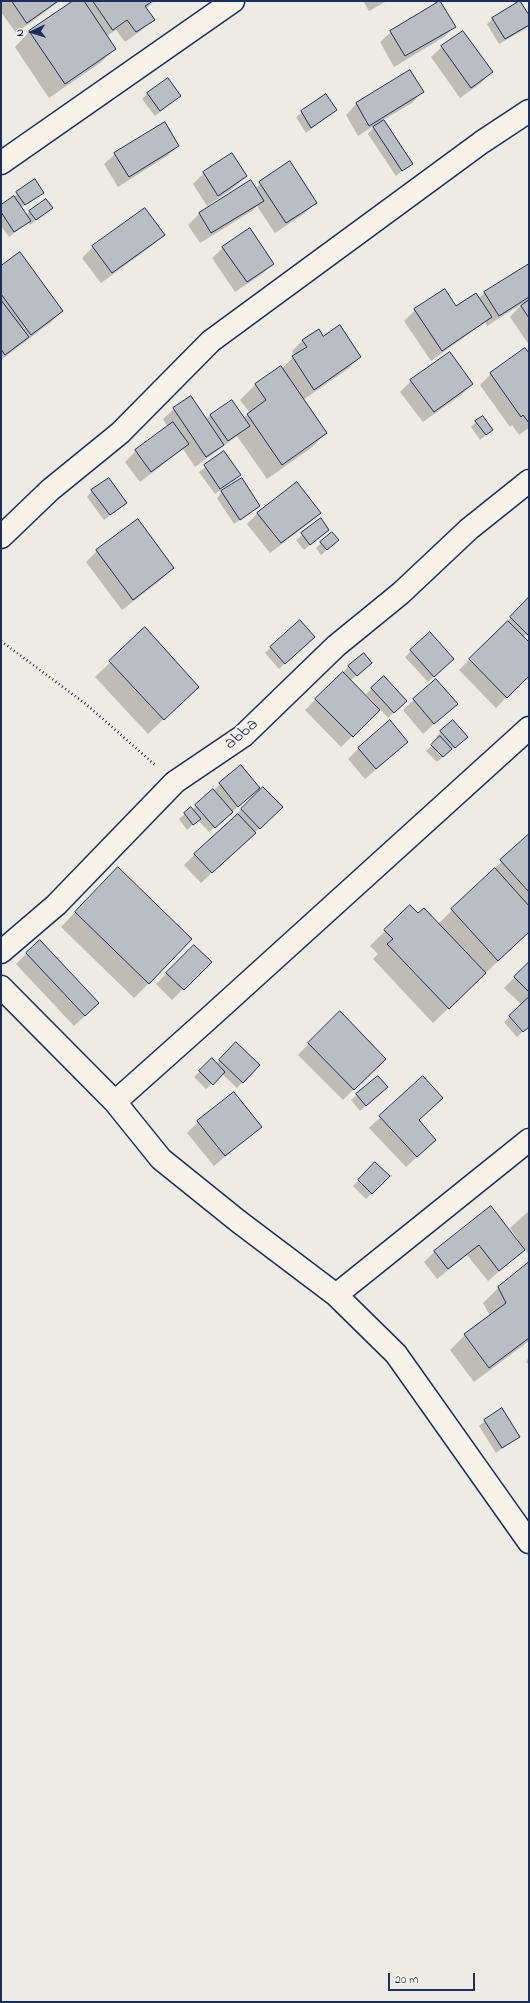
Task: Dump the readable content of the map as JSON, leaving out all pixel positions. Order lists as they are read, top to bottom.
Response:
{
  "streets": {
    "street": ["abba"]
  },
  "scale_bar": "20 m",
  "north": "left"
}
